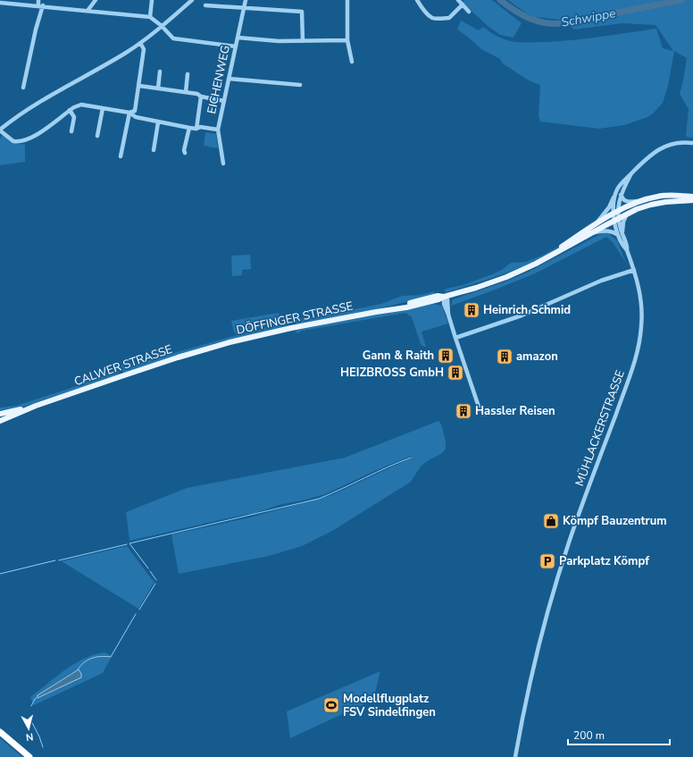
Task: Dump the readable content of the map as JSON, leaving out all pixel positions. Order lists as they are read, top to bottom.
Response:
{
  "streets": {
    "main road": ["DÖFFINGER STRASSE", "CALWER STRASSE"],
    "street": ["EICHENWEG", "MÜHLACKERSTRASSE"]
  },
  "crossings": [
    ["DÖFFINGER STRASSE", "CALWER STRASSE"],
    ["DÖFFINGER STRASSE", "MÜHLACKERSTRASSE"]
  ],
  "water": ["Schwippe"],
  "places": {
    "building": [
      "Heinrich Schmid",
      "Gann & Raith",
      "amazon",
      "HEIZBROSS GmbH",
      "Hassler Reisen"
    ],
    "shop": ["Kömpf Bauzentrum"],
    "parking": ["Parkplatz Kömpf"],
    "sports": ["Modellflugplatz FSV Sindelfingen"]
  },
  "scale_bar": "200 m",
  "north": "bottom"
}
